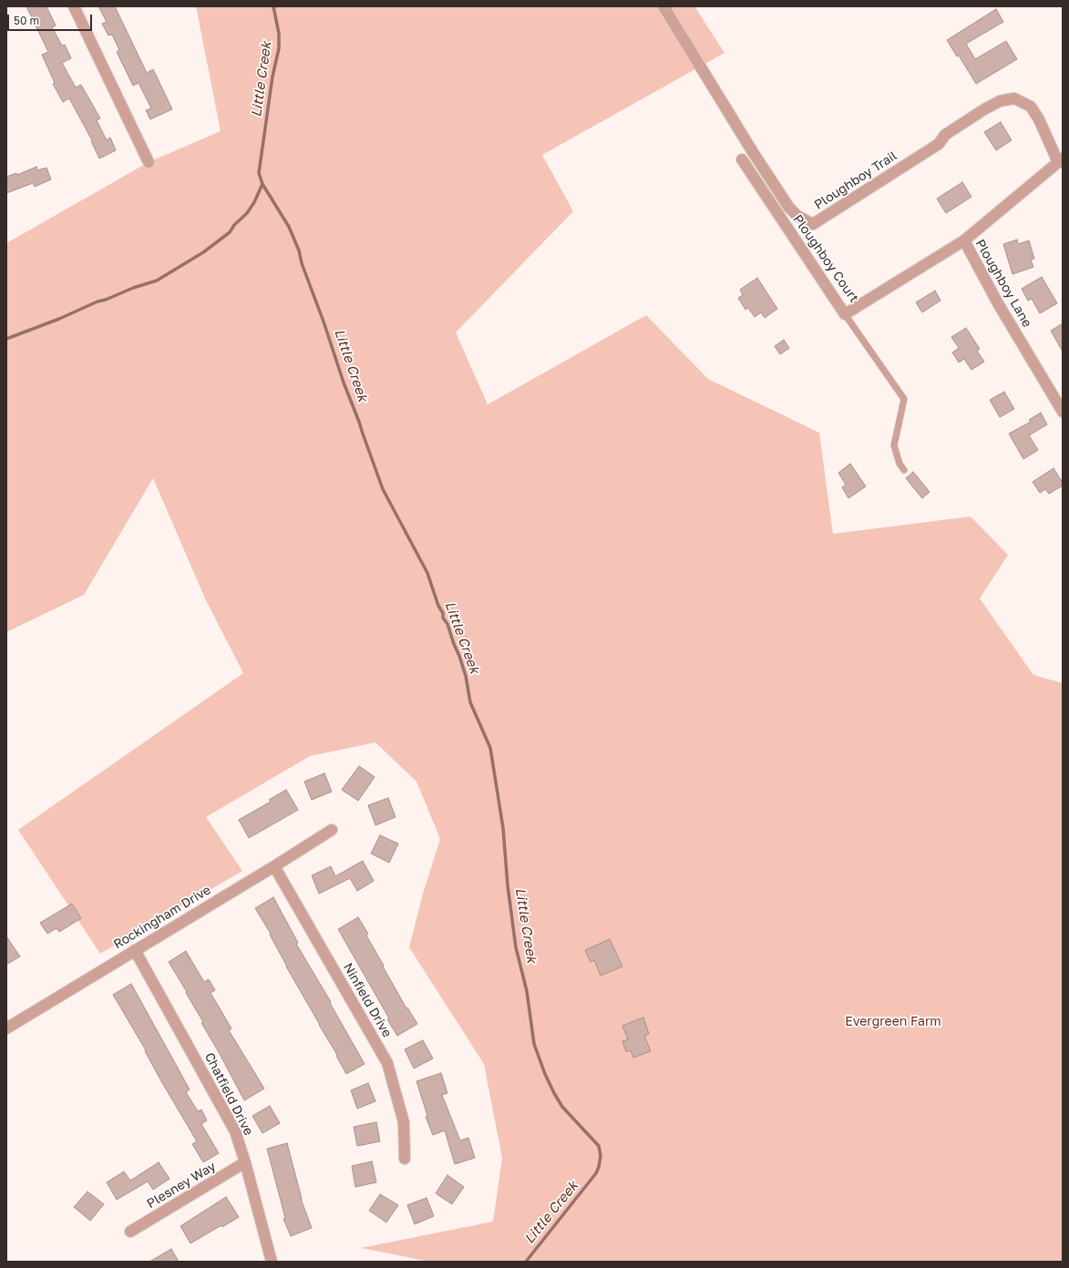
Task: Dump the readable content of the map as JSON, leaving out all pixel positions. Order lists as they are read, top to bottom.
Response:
{
  "streets": {
    "street": [
      "Ploughboy Trail",
      "Ploughboy Court",
      "Ploughboy Lane",
      "Rockingham Drive",
      "Ninfield Drive",
      "Chatfield Drive",
      "Plesney Way"
    ]
  },
  "crossings": [
    ["Ploughboy Trail", "Ploughboy Lane"],
    ["Ploughboy Court", "Ploughboy Lane"],
    ["Rockingham Drive", "Ninfield Drive"],
    ["Rockingham Drive", "Chatfield Drive"],
    ["Chatfield Drive", "Plesney Way"]
  ],
  "water": ["Little Creek"],
  "parks": ["Evergreen Farm"],
  "scale_bar": "50 m"
}
